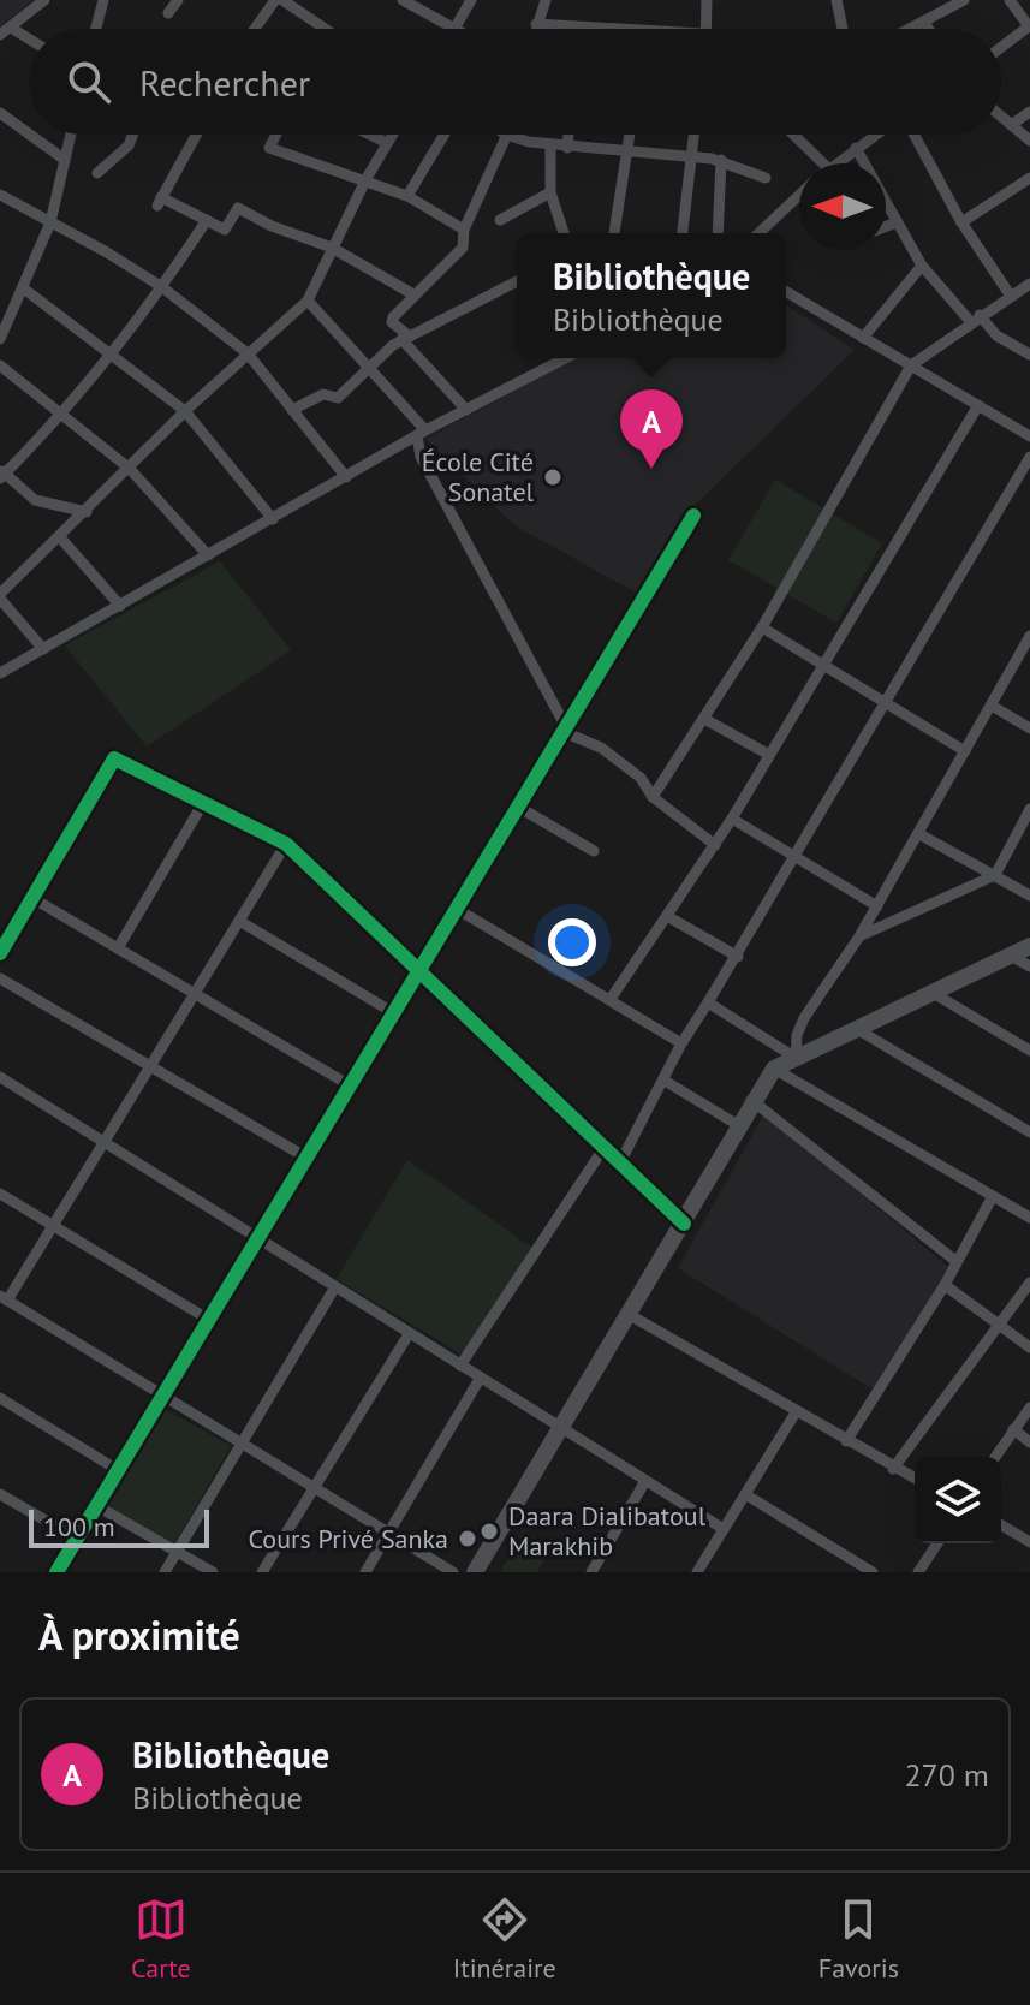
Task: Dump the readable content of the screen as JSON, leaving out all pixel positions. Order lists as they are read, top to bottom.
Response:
{
  "places": ["École Cité Sonatel", "Daara Dialibatoul Marakhib", "Cours Privé Sanka"],
  "scale_bar": "100 m",
  "north": "left",
  "page": {
    "search": "Rechercher",
    "popup": ["Bibliothèque", "Bibliothèque"],
    "pins": "A",
    "scale": "100 m",
    "heading": "À proximité",
    "list": [
      {
        "mark": "A",
        "name": "Bibliothèque",
        "note": "Bibliothèque",
        "value": "270 m"
      }
    ],
    "nav": ["Carte", "Itinéraire", "Favoris"]
  }
}
